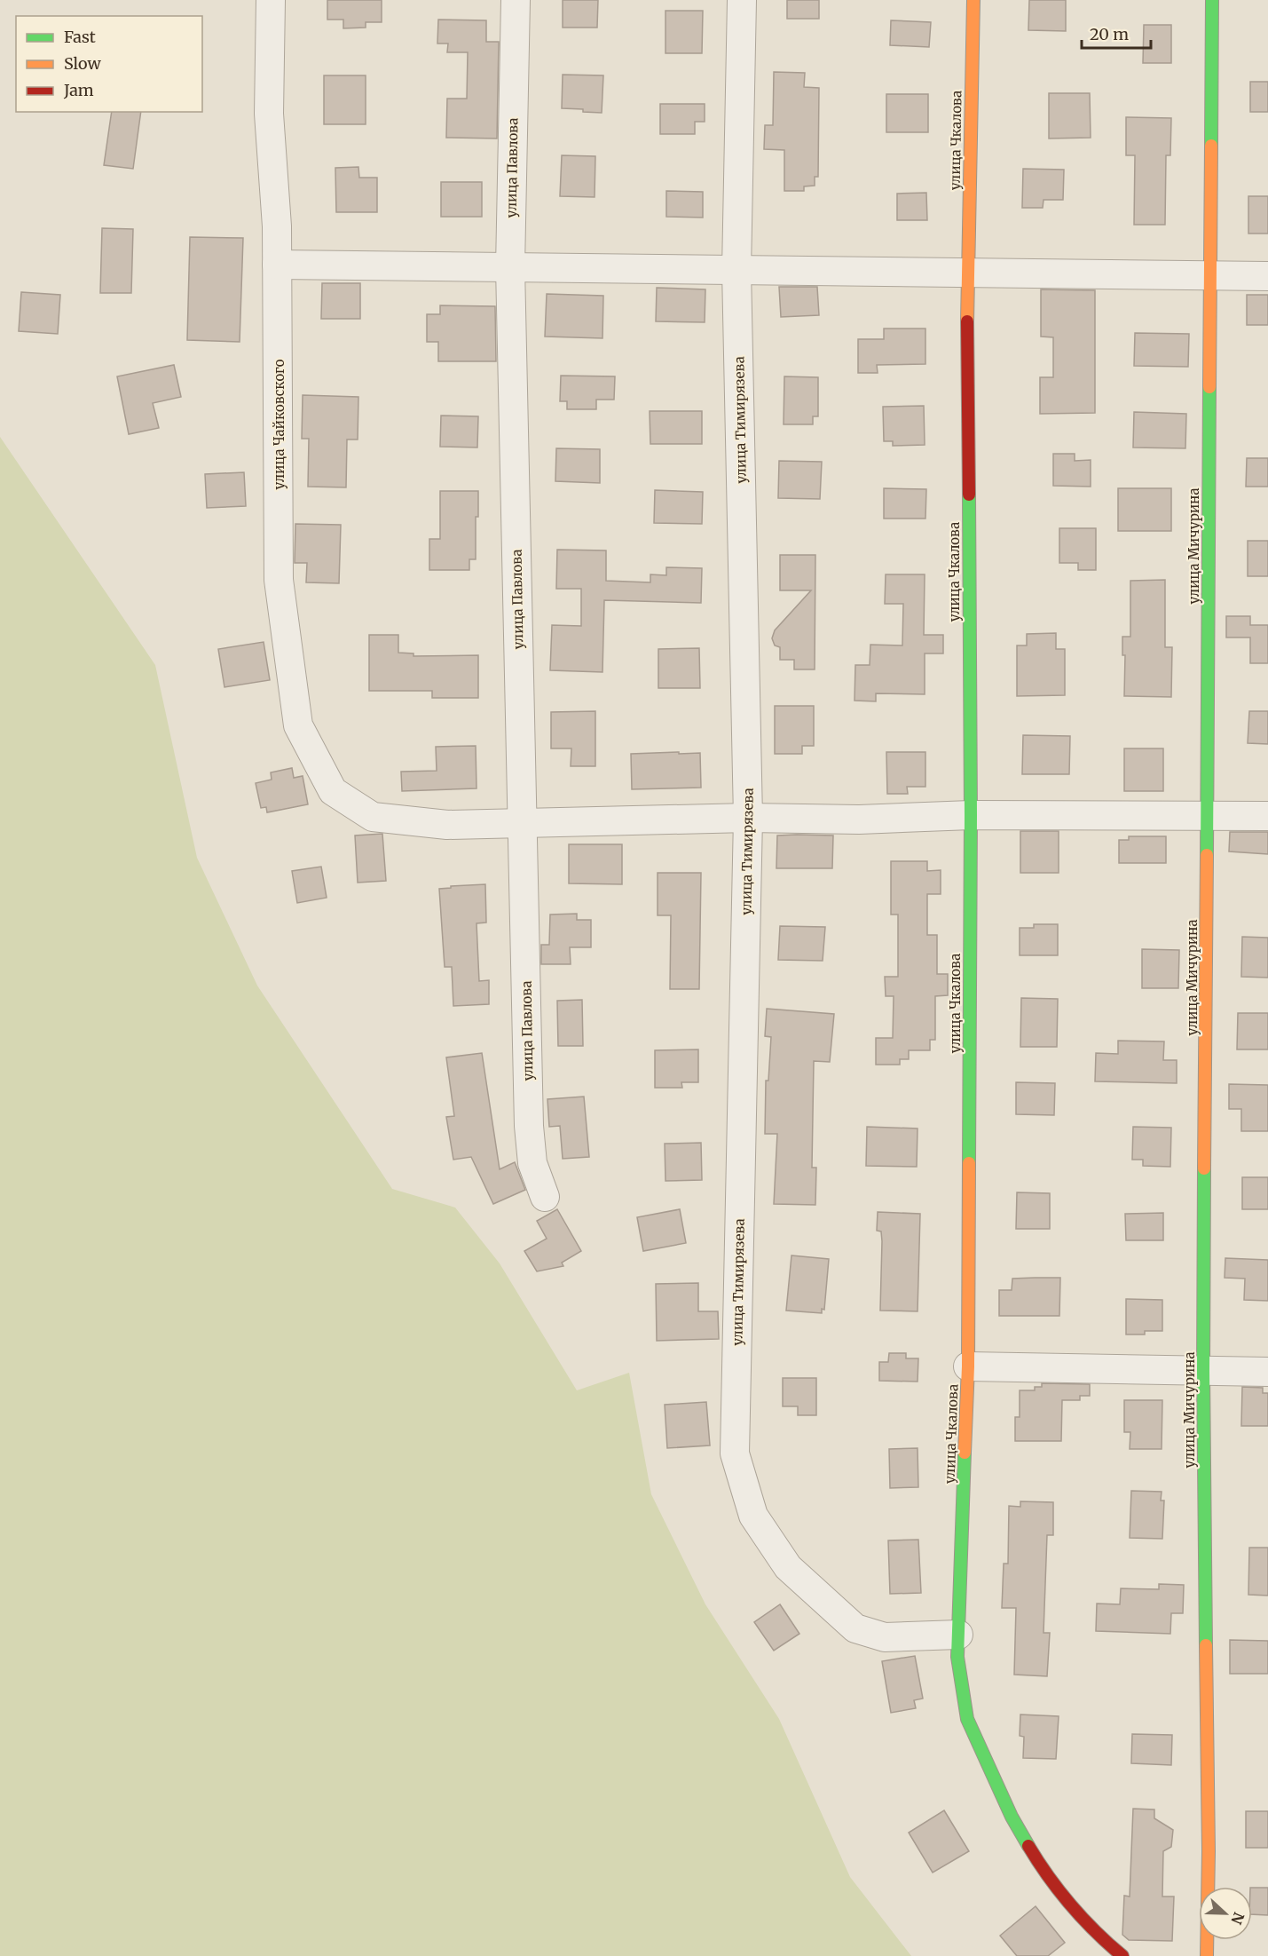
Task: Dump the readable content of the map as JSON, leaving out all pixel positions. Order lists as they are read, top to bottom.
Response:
{
  "streets": {
    "street": [
      "улица Чкалова",
      "улица Павлова",
      "улица Тимирязева",
      "улица Чайковского",
      "улица Мичурина"
    ]
  },
  "crossings": [
    ["улица Чкалова", "улица Тимирязева"],
    ["улица Павлова", "улица Чайковского"]
  ],
  "legend": ["Fast", "Slow", "Jam"],
  "scale_bar": "20 m",
  "north": "right"
}
